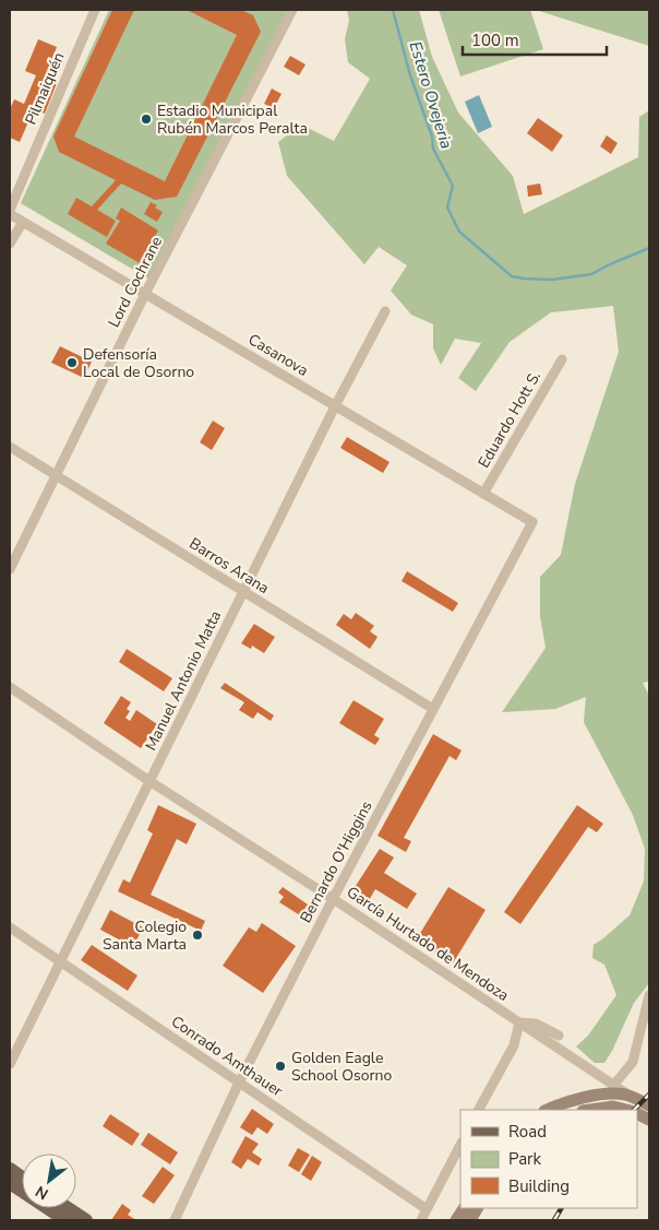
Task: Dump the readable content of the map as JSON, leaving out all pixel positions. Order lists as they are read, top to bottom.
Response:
{
  "streets": {
    "street": [
      "Pilmaiquén",
      "Lord Cochrane",
      "Casanova",
      "Eduardo Hott S.",
      "Barros Arana",
      "Manuel Antonio Matta",
      "Bernardo O'Higgins",
      "García Hurtado de Mendoza",
      "Conrado Amthauer"
    ]
  },
  "crossings": [
    ["Lord Cochrane", "Casanova"],
    ["Lord Cochrane", "Barros Arana"],
    ["Casanova", "Eduardo Hott S."],
    ["Casanova", "Manuel Antonio Matta"],
    ["Casanova", "Bernardo O'Higgins"],
    ["Barros Arana", "Manuel Antonio Matta"],
    ["Barros Arana", "Bernardo O'Higgins"],
    ["Manuel Antonio Matta", "García Hurtado de Mendoza"],
    ["Manuel Antonio Matta", "Conrado Amthauer"],
    ["Bernardo O'Higgins", "García Hurtado de Mendoza"],
    ["Bernardo O'Higgins", "Conrado Amthauer"]
  ],
  "water": ["Estero Ovejeria"],
  "places": [
    "Estadio Municipal Rubén Marcos Peralta",
    "Defensoría Local de Osorno",
    "Colegio Santa Marta",
    "Golden Eagle School Osorno"
  ],
  "legend": ["Road", "Park", "Building"],
  "scale_bar": "100 m",
  "north": "bottom left"
}
